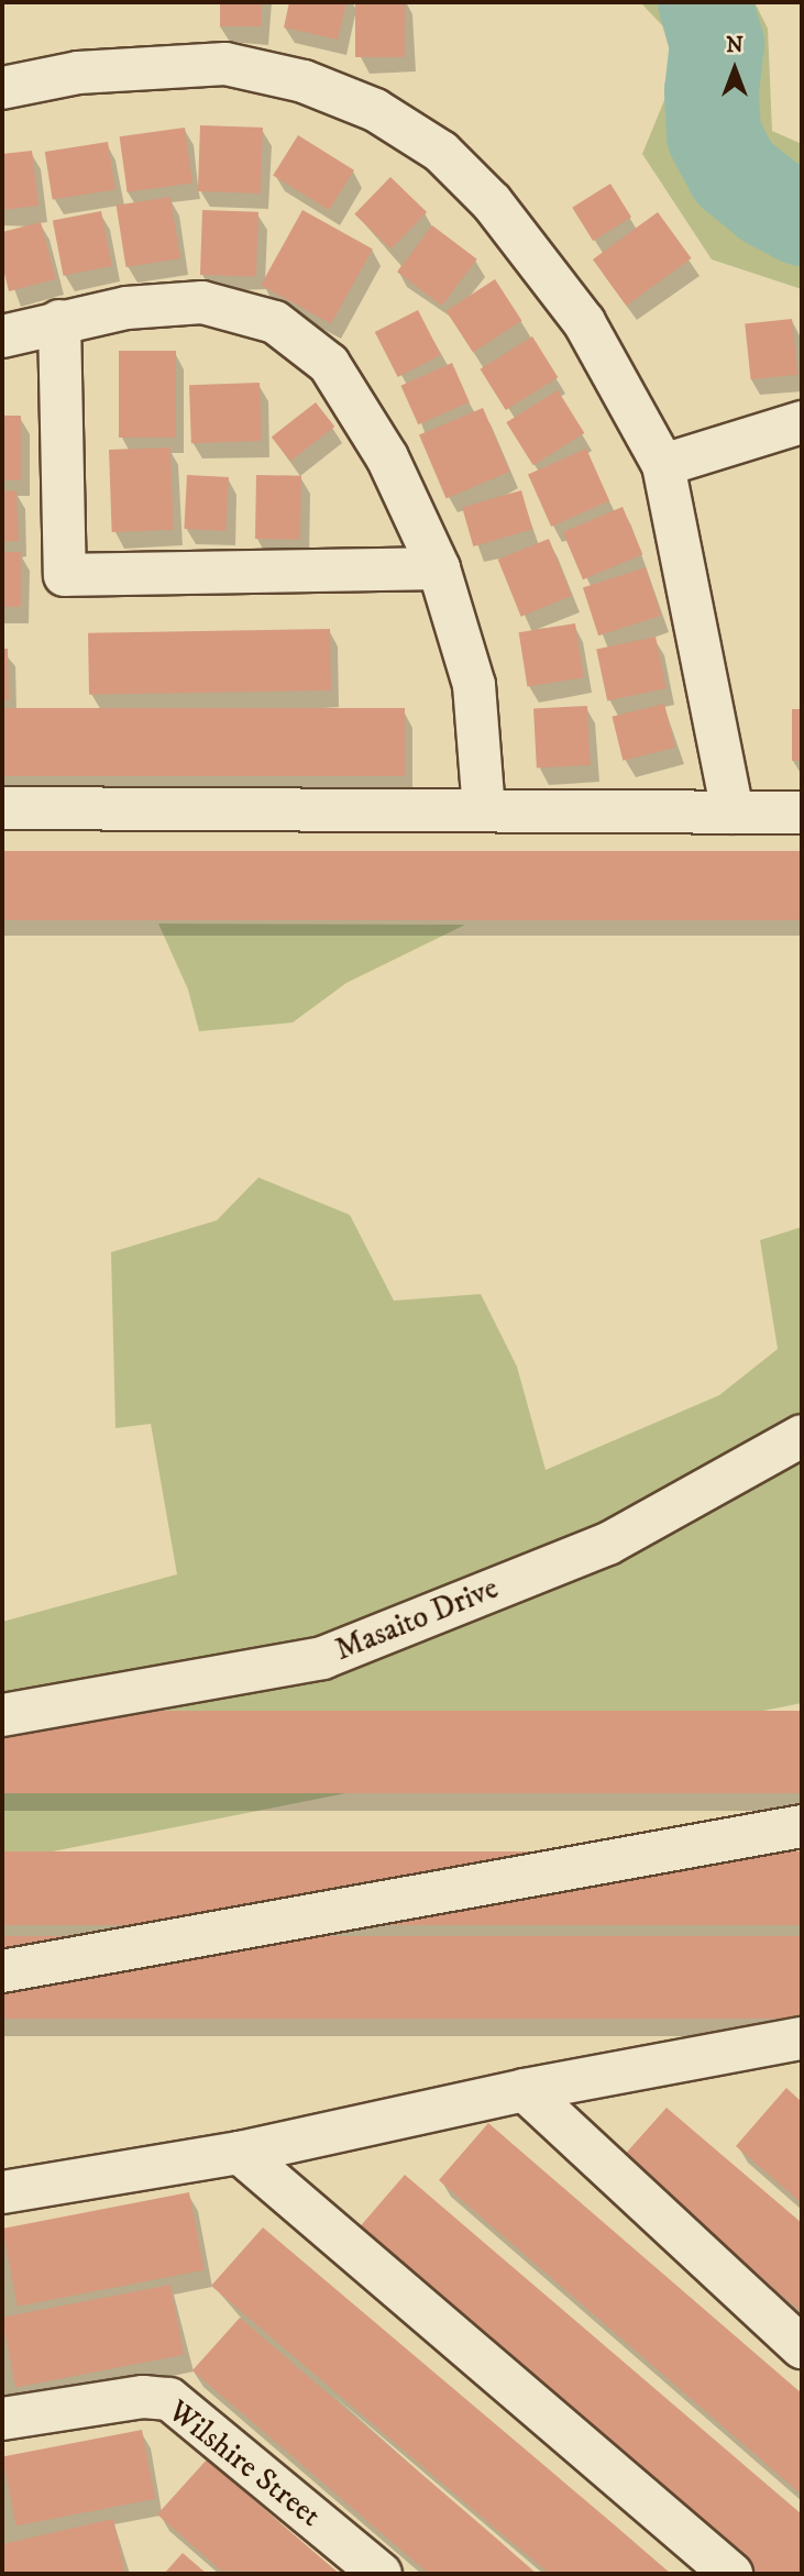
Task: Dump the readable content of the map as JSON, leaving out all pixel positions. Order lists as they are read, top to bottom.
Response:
{
  "streets": {
    "street": ["Masaito Drive", "Wilshire Street"]
  },
  "north": "top"
}
